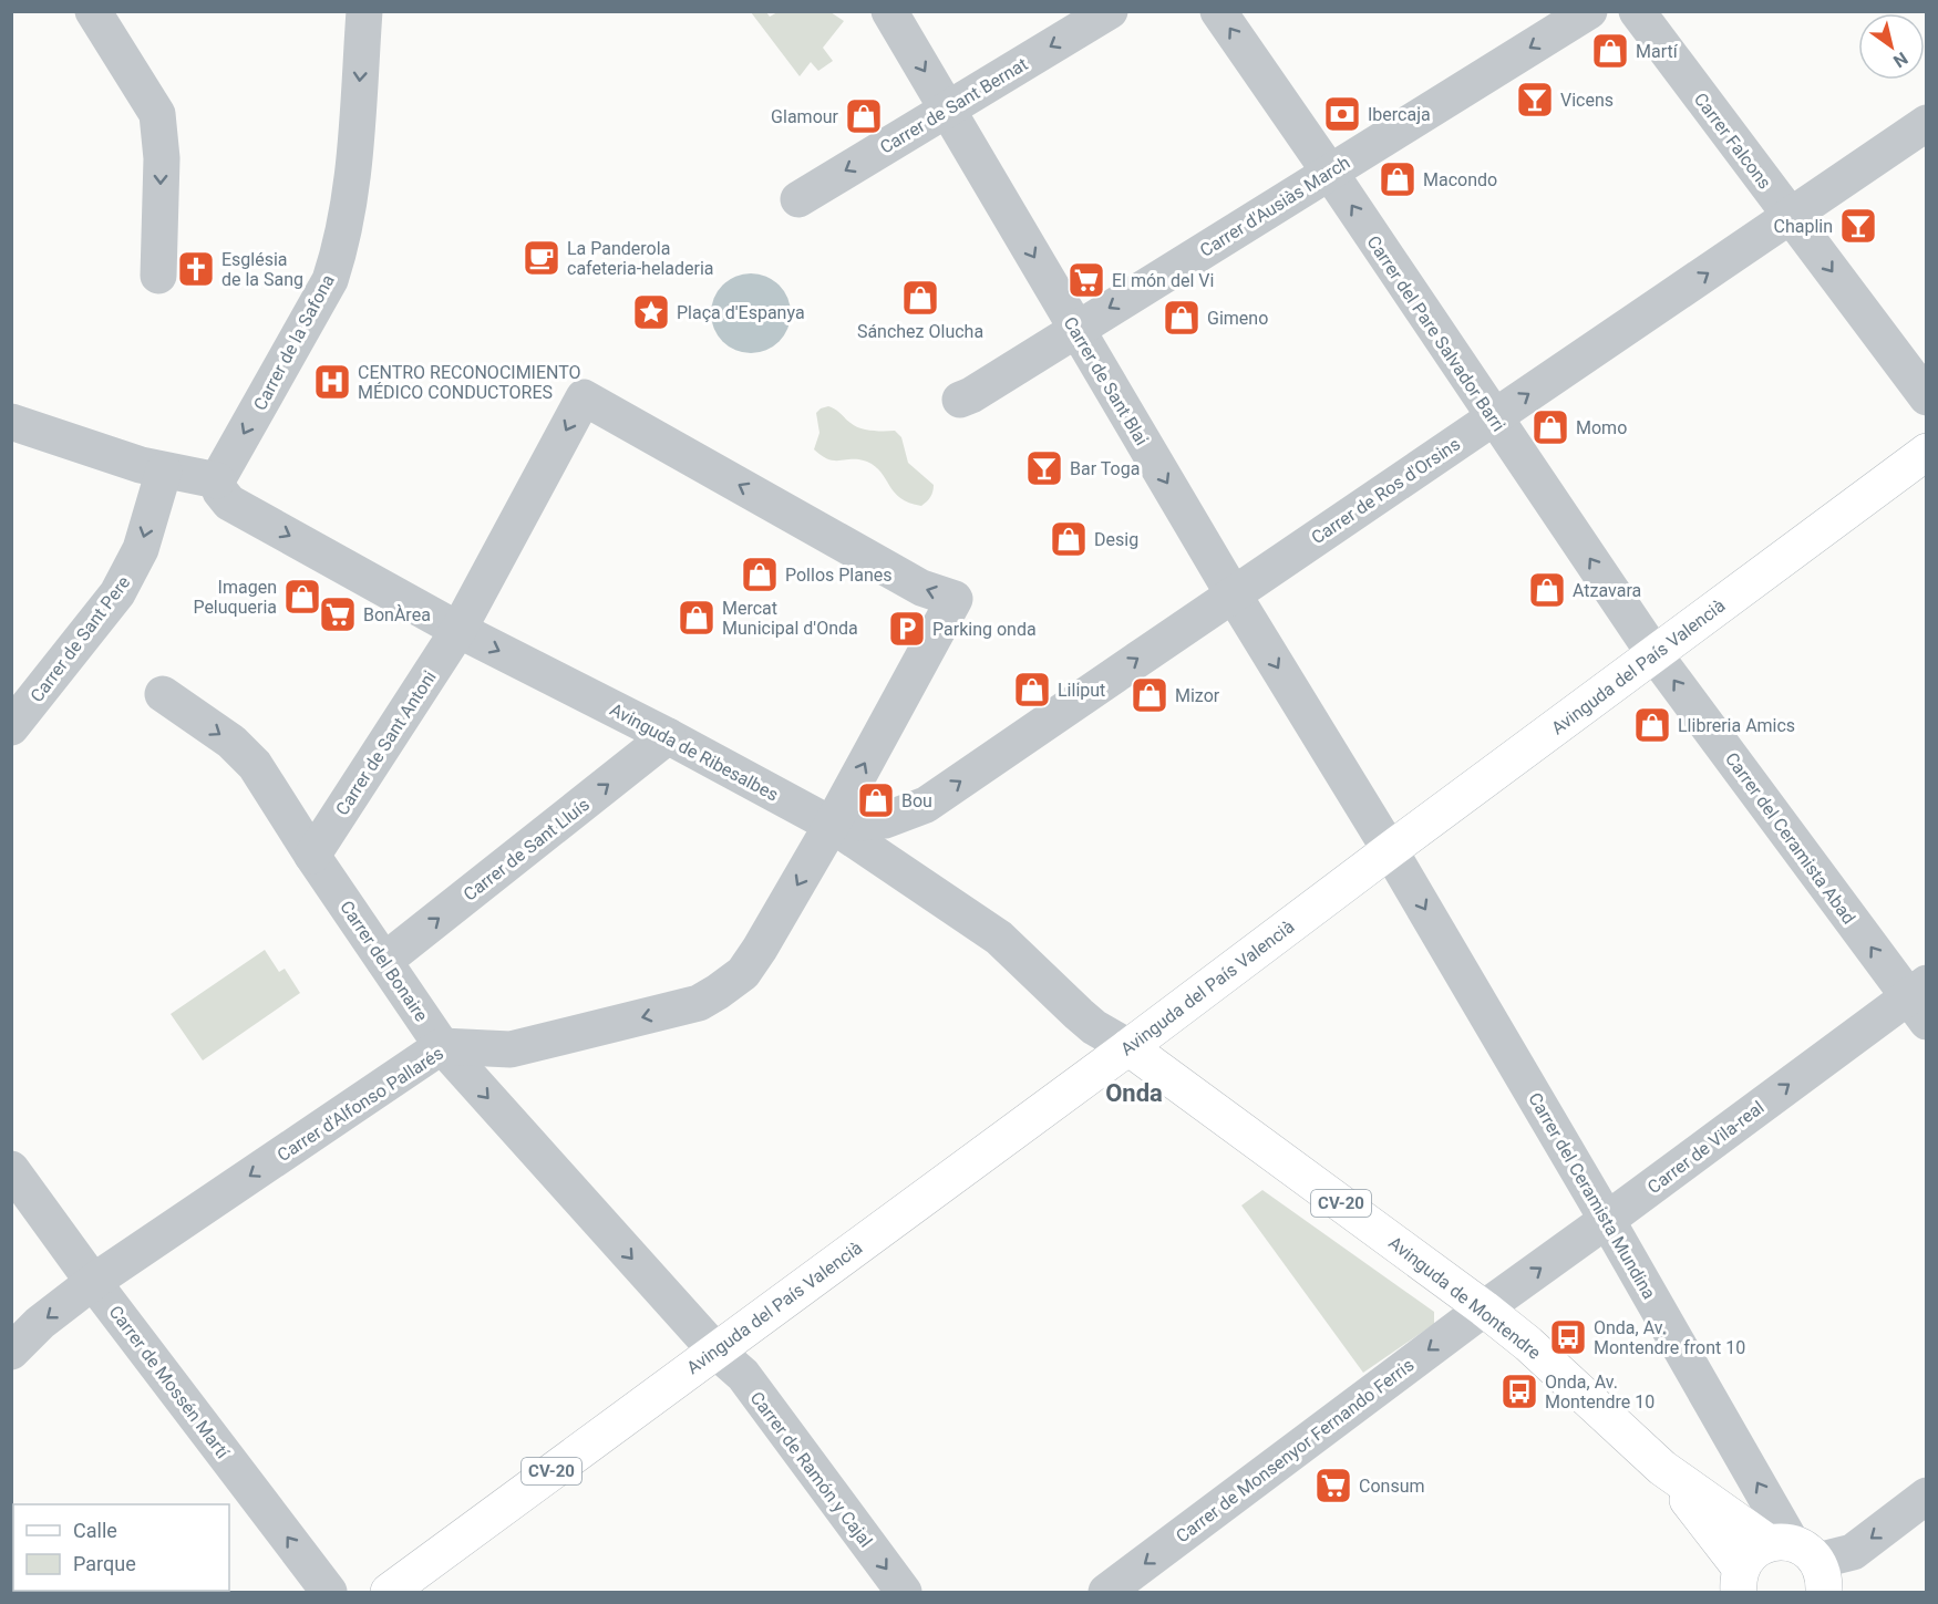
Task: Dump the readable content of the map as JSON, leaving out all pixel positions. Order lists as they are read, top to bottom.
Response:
{
  "streets": {
    "main road": ["Avinguda del País Valencià", "CV-20", "Avinguda de Montendre"],
    "street": [
      "Carrer de Sant Bernat",
      "Carrer Falcons",
      "Carrer d'Ausiàs March",
      "Carrer del Pare Salvador Barri",
      "Carrer de la Safona",
      "Carrer de Sant Blai",
      "Carrer de Ros d'Orsins",
      "Carrer de Sant Pere",
      "Carrer de Sant Antoni",
      "Avinguda de Ribesalbes",
      "Carrer del Ceramista Abad",
      "Carrer de Sant Lluís",
      "Carrer del Bonaire",
      "Carrer d'Alfonso Pallarés",
      "Carrer de Vila-real",
      "Carrer del Ceramista Mundina",
      "Carrer de Mossén Martí",
      "Carrer de Monsenyor Fernando Ferris",
      "Carrer de Ramón y Cajal"
    ]
  },
  "crossings": [
    ["Carrer de Sant Bernat", "Carrer de Sant Blai"],
    ["Carrer Falcons", "Carrer de Ros d'Orsins"],
    ["Carrer d'Ausiàs March", "Carrer del Pare Salvador Barri"],
    ["Carrer d'Ausiàs March", "Carrer de Sant Blai"],
    ["Carrer del Pare Salvador Barri", "Carrer de Ros d'Orsins"],
    ["Carrer del Pare Salvador Barri", "Avinguda del País Valencià"],
    ["Carrer del Pare Salvador Barri", "Carrer del Ceramista Abad"],
    ["Carrer de la Safona", "Avinguda de Ribesalbes"],
    ["Carrer de Sant Blai", "Carrer de Ros d'Orsins"],
    ["Carrer de Sant Blai", "Avinguda del País Valencià"],
    ["Carrer de Sant Blai", "Carrer del Ceramista Mundina"],
    ["Carrer de Ros d'Orsins", "Avinguda de Ribesalbes"],
    ["Carrer de Ros d'Orsins", "Carrer d'Alfonso Pallarés"],
    ["Carrer de Sant Pere", "Avinguda de Ribesalbes"],
    ["Avinguda del País Valencià", "Avinguda de Ribesalbes"],
    ["Avinguda del País Valencià", "Carrer del Ceramista Abad"],
    ["Avinguda del País Valencià", "Carrer del Bonaire"],
    ["Avinguda del País Valencià", "Carrer del Ceramista Mundina"],
    ["Avinguda del País Valencià", "Avinguda de Montendre"],
    ["Avinguda del País Valencià", "Carrer de Ramón y Cajal"],
    ["Carrer de Sant Antoni", "Avinguda de Ribesalbes"],
    ["Carrer de Sant Antoni", "Carrer del Bonaire"],
    ["Avinguda de Ribesalbes", "Carrer de Sant Lluís"],
    ["Avinguda de Ribesalbes", "Carrer d'Alfonso Pallarés"],
    ["Avinguda de Ribesalbes", "Avinguda de Montendre"],
    ["Carrer del Ceramista Abad", "Carrer de Vila-real"],
    ["Carrer de Sant Lluís", "Carrer del Bonaire"],
    ["Carrer del Bonaire", "Carrer d'Alfonso Pallarés"],
    ["Carrer del Bonaire", "Carrer de Ramón y Cajal"],
    ["Carrer d'Alfonso Pallarés", "Carrer de Mossén Martí"],
    ["Carrer de Vila-real", "Carrer del Ceramista Mundina"],
    ["Carrer de Vila-real", "Avinguda de Montendre"],
    ["Carrer de Vila-real", "Carrer de Monsenyor Fernando Ferris"],
    ["Carrer del Ceramista Mundina", "CV-20"],
    ["Carrer del Ceramista Mundina", "Avinguda de Montendre"],
    ["CV-20", "Avinguda de Montendre"],
    ["Avinguda de Montendre", "Carrer de Monsenyor Fernando Ferris"]
  ],
  "one_way": [
    "Carrer de Sant Bernat",
    "Carrer Falcons",
    "Carrer d'Ausiàs March",
    "Carrer del Pare Salvador Barri",
    "Carrer de la Safona",
    "Carrer de Sant Blai",
    "Carrer de Ros d'Orsins",
    "Carrer de Sant Pere",
    "Avinguda de Ribesalbes",
    "Carrer del Ceramista Abad",
    "Carrer de Sant Lluís",
    "Carrer del Bonaire",
    "Carrer d'Alfonso Pallarés",
    "Carrer de Vila-real",
    "Carrer de Mossén Martí",
    "Carrer de Monsenyor Fernando Ferris",
    "Carrer de Ramón y Cajal"
  ],
  "districts": ["Onda"],
  "places": {
    "shop": [
      "Martí",
      "Glamour",
      "Macondo",
      "Sánchez Olucha",
      "Gimeno",
      "Momo",
      "Desig",
      "Pollos Planes",
      "Atzavara",
      "Imagen Peluqueria",
      "Mercat Municipal d'Onda",
      "Liliput",
      "Mizor",
      "Llibreria Amics",
      "Bou"
    ],
    "bar": ["Vicens", "Chaplin", "Bar Toga"],
    "bank": ["Ibercaja"],
    "cafe": ["La Panderola cafeteria-heladeria"],
    "church": ["Església de la Sang"],
    "supermarket": ["El món del Vi", "BonÀrea", "Consum"],
    "place": ["Plaça d'Espanya"],
    "hospital": ["CENTRO RECONOCIMIENTO MÉDICO CONDUCTORES"],
    "parking": ["Parking onda"],
    "bus stop": ["Onda, Av. Montendre front 10", "Onda, Av. Montendre 10"]
  },
  "legend": ["Calle", "Parque"],
  "north": "bottom right"
}
